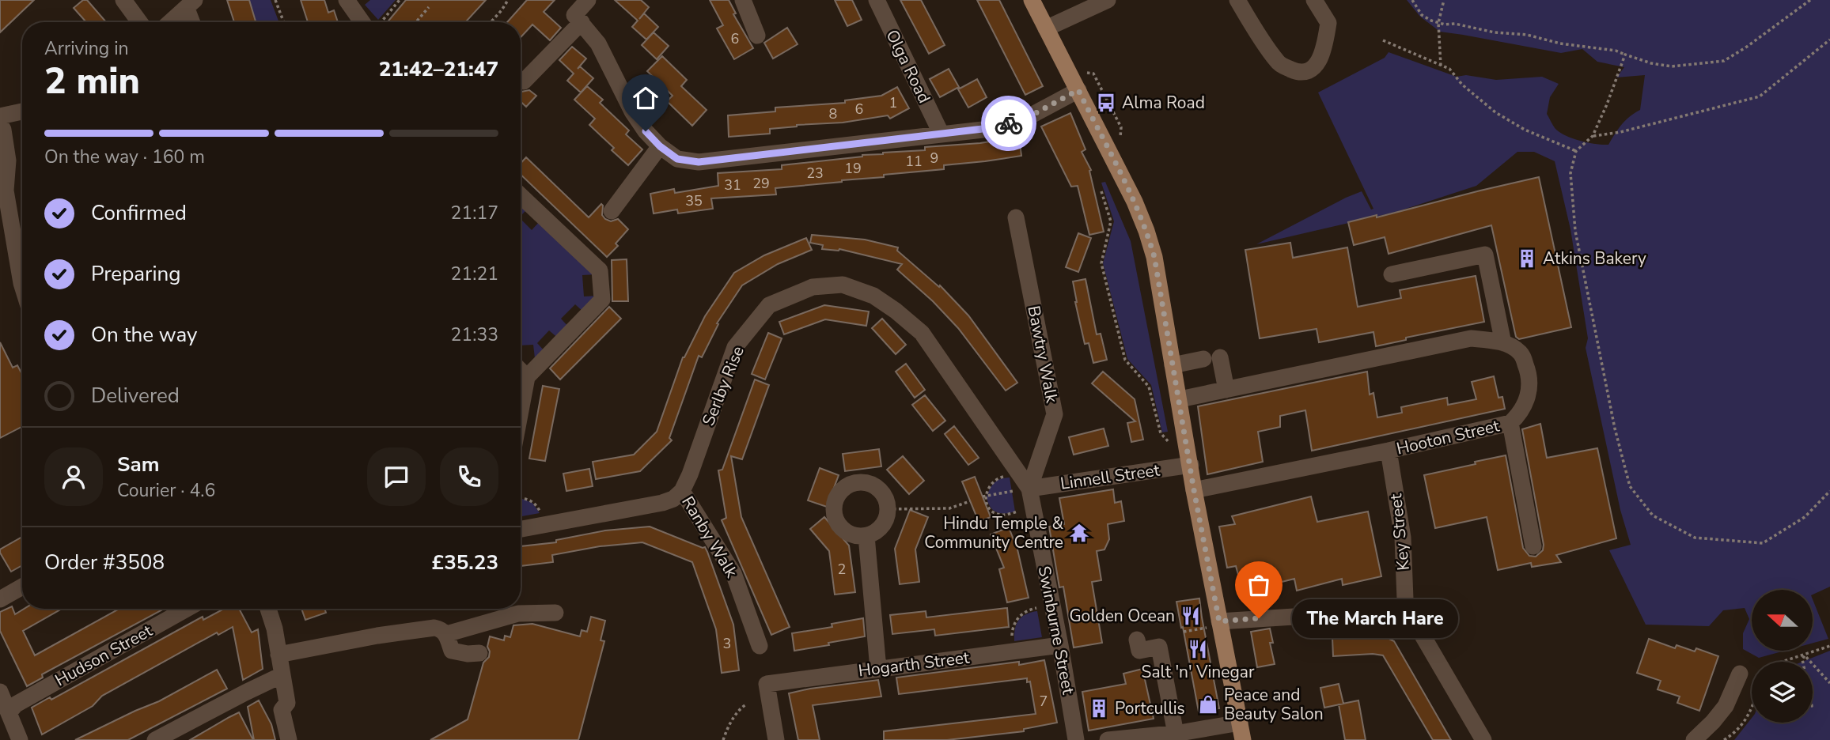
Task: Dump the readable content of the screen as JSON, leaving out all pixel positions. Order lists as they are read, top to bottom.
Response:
{
  "streets": {
    "street": [
      "Olga Road",
      "Bawtry Walk",
      "Serlby Rise",
      "Hooton Street",
      "Linnell Street",
      "Key Street",
      "Ranby Walk",
      "Swinburne Street",
      "Hudson Street",
      "Hogarth Street"
    ]
  },
  "crossings": [
    ["Bawtry Walk", "Serlby Rise"],
    ["Bawtry Walk", "Linnell Street"],
    ["Bawtry Walk", "Swinburne Street"],
    ["Serlby Rise", "Linnell Street"],
    ["Serlby Rise", "Ranby Walk"],
    ["Serlby Rise", "Swinburne Street"],
    ["Hooton Street", "Key Street"],
    ["Linnell Street", "Swinburne Street"],
    ["Swinburne Street", "Hogarth Street"]
  ],
  "places": {
    "bus stop": ["Alma Road"],
    "building": ["Atkins Bakery", "Portcullis"],
    "temple": ["Hindu Temple & Community Centre"],
    "restaurant": ["Golden Ocean", "Salt 'n' Vinegar"],
    "other": ["The March Hare"],
    "shop": ["Peace and Beauty Salon"]
  },
  "house_numbers": [
    "6",
    "1",
    "6",
    "8",
    "9",
    "11",
    "19",
    "23",
    "29",
    "31",
    "35",
    "2",
    "3",
    "7"
  ],
  "north": "left",
  "page": {
    "heading": ["2 min", "Arriving in", "21:42–21:47"],
    "panel": [
      "Sam",
      "Courier · 4.6",
      "Order #3508",
      "£35.23"
    ],
    "bar": "On the way · 160 m",
    "list": [
      ["Confirmed", "21:17"],
      ["Preparing", "21:21"],
      ["On the way", "21:33"],
      "Delivered"
    ],
    "bubble": "The March Hare"
  }
}
